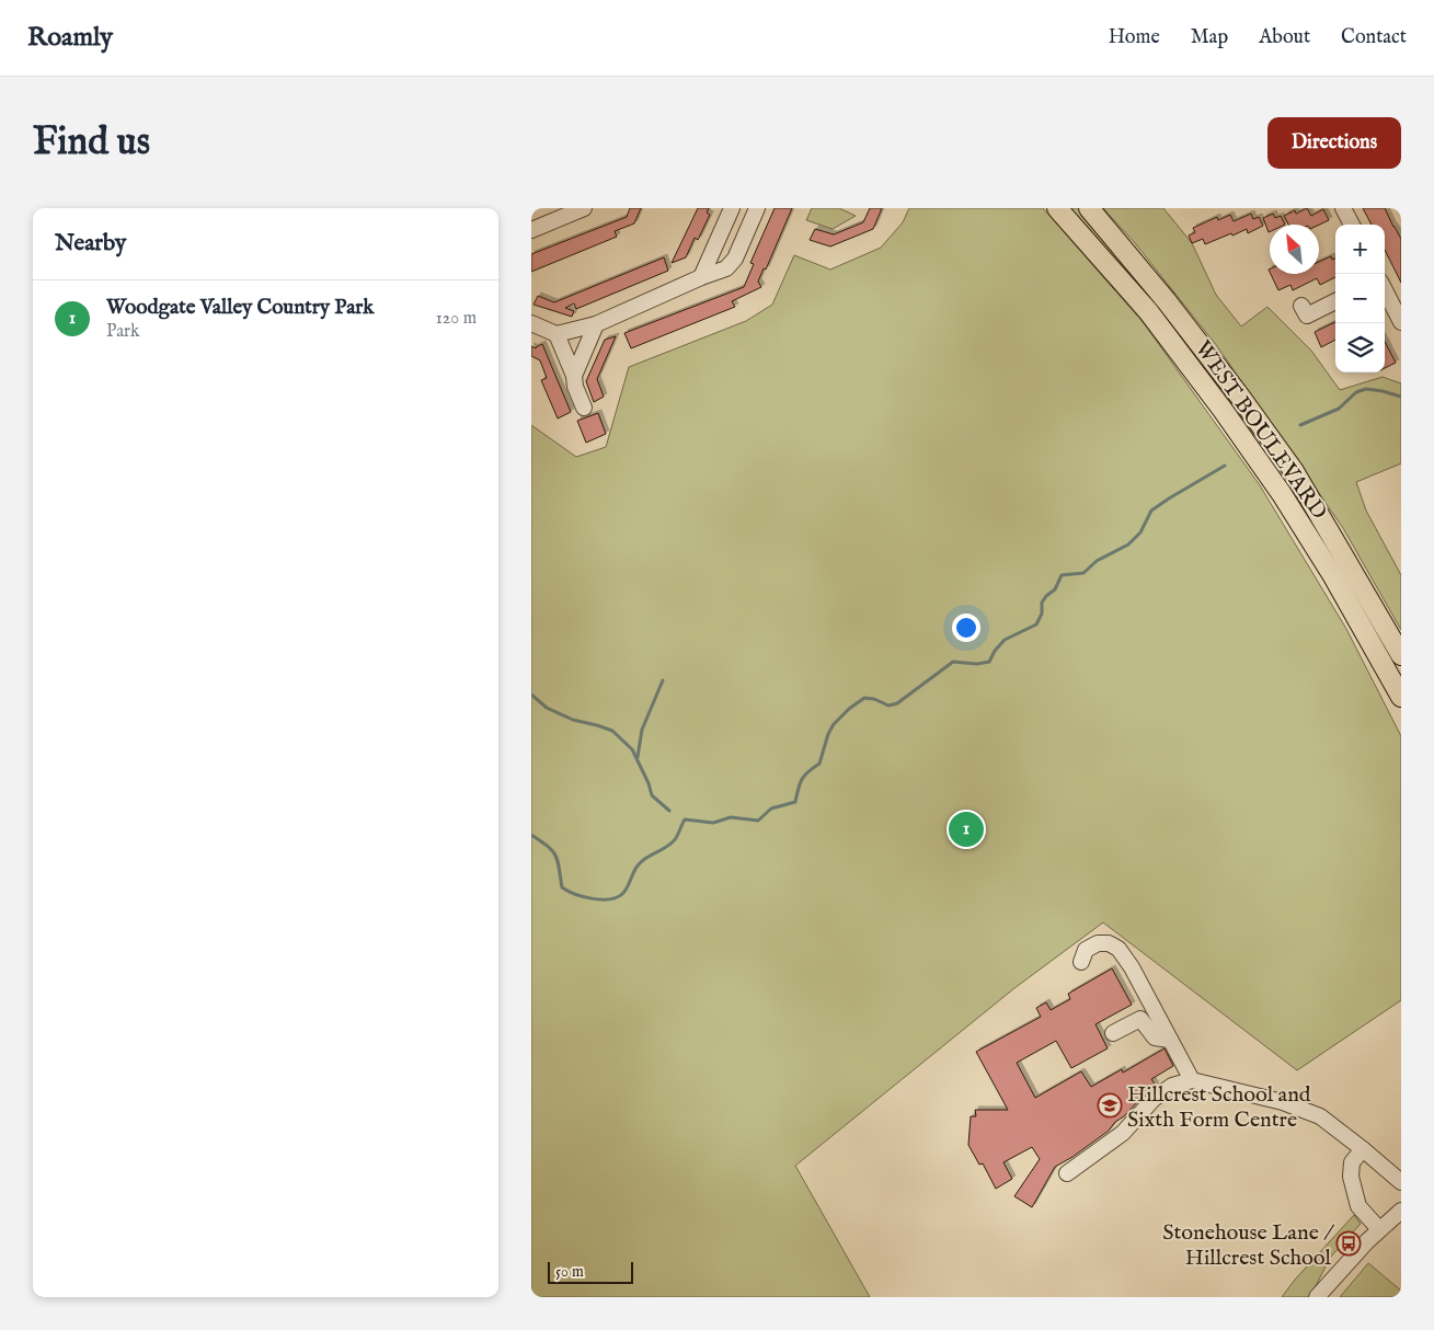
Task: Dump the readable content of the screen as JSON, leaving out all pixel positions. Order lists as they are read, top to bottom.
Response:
{
  "streets": {
    "main road": ["WEST BOULEVARD"]
  },
  "places": {
    "school or university": ["Hillcrest School and Sixth Form Centre"],
    "bus stop": ["Stonehouse Lane / Hillcrest School"]
  },
  "scale_bar": "50 m",
  "north": "top left",
  "page": {
    "header": "Roamly",
    "nav": [
      "Home",
      "Map",
      "About",
      "Contact"
    ],
    "buttons": "Directions",
    "title": "Find us",
    "heading": "Nearby",
    "map_buttons": ["+", "−"],
    "list": [
      {
        "mark": "1",
        "name": "Woodgate Valley Country Park",
        "note": "Park",
        "value": "120 m"
      }
    ],
    "pins": "1",
    "scale": "50 m"
  }
}
